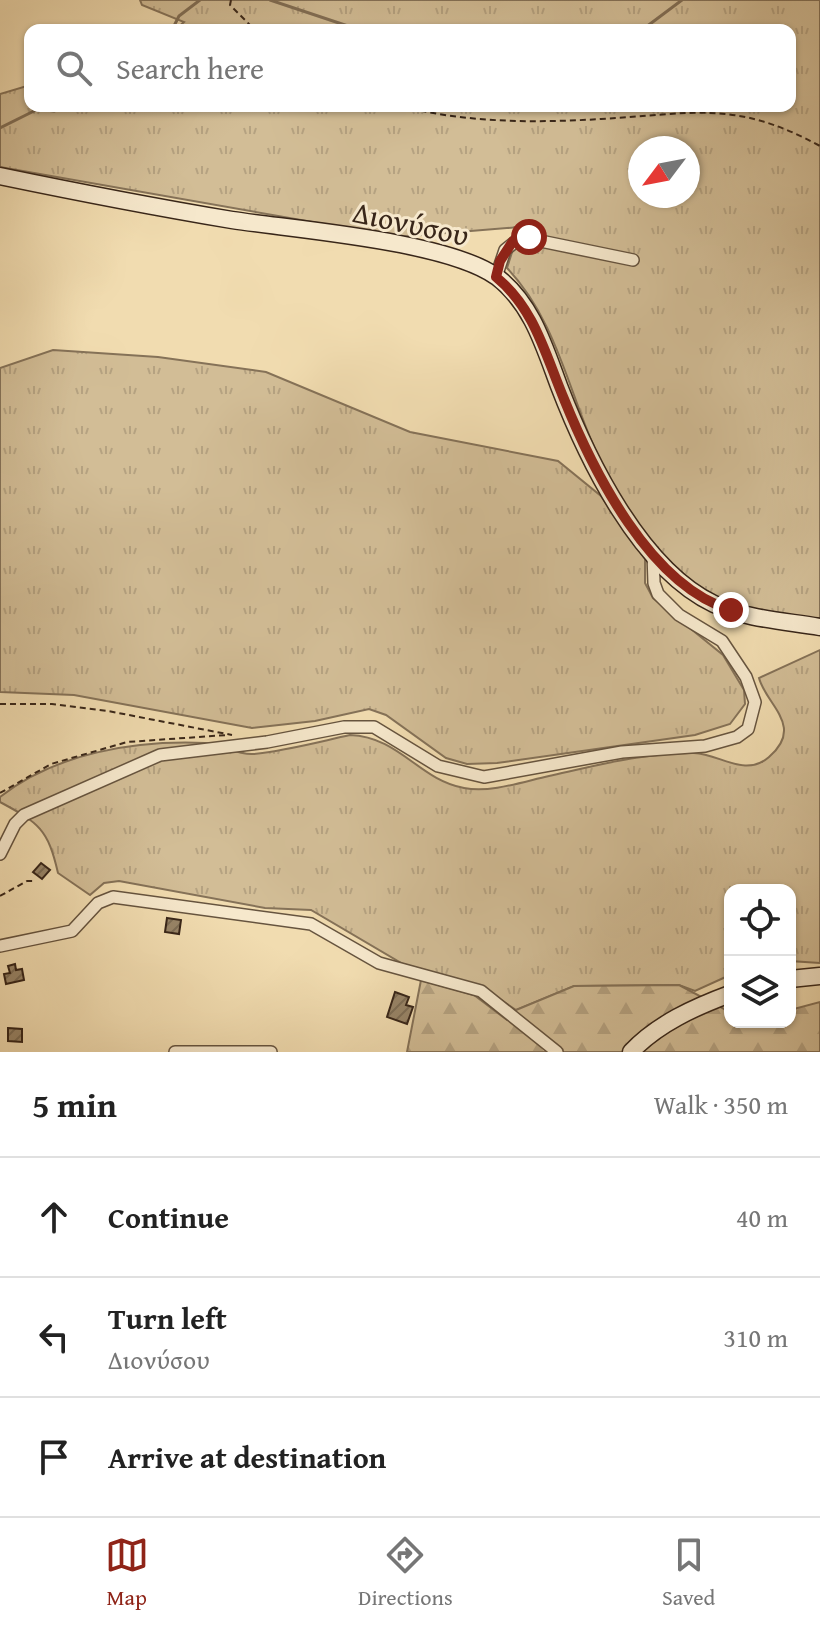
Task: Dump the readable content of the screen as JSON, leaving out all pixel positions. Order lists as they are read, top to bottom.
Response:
{
  "streets": {
    "main road": ["Διονύσου"]
  },
  "north": "bottom left",
  "page": {
    "search": "Search here",
    "heading": ["5 min", "Walk · 350 m"],
    "list": [
      ["Continue", "40 m"],
      ["Turn left", "Διονύσου", "310 m"],
      "Arrive at destination"
    ],
    "nav": ["Map", "Directions", "Saved"]
  }
}
